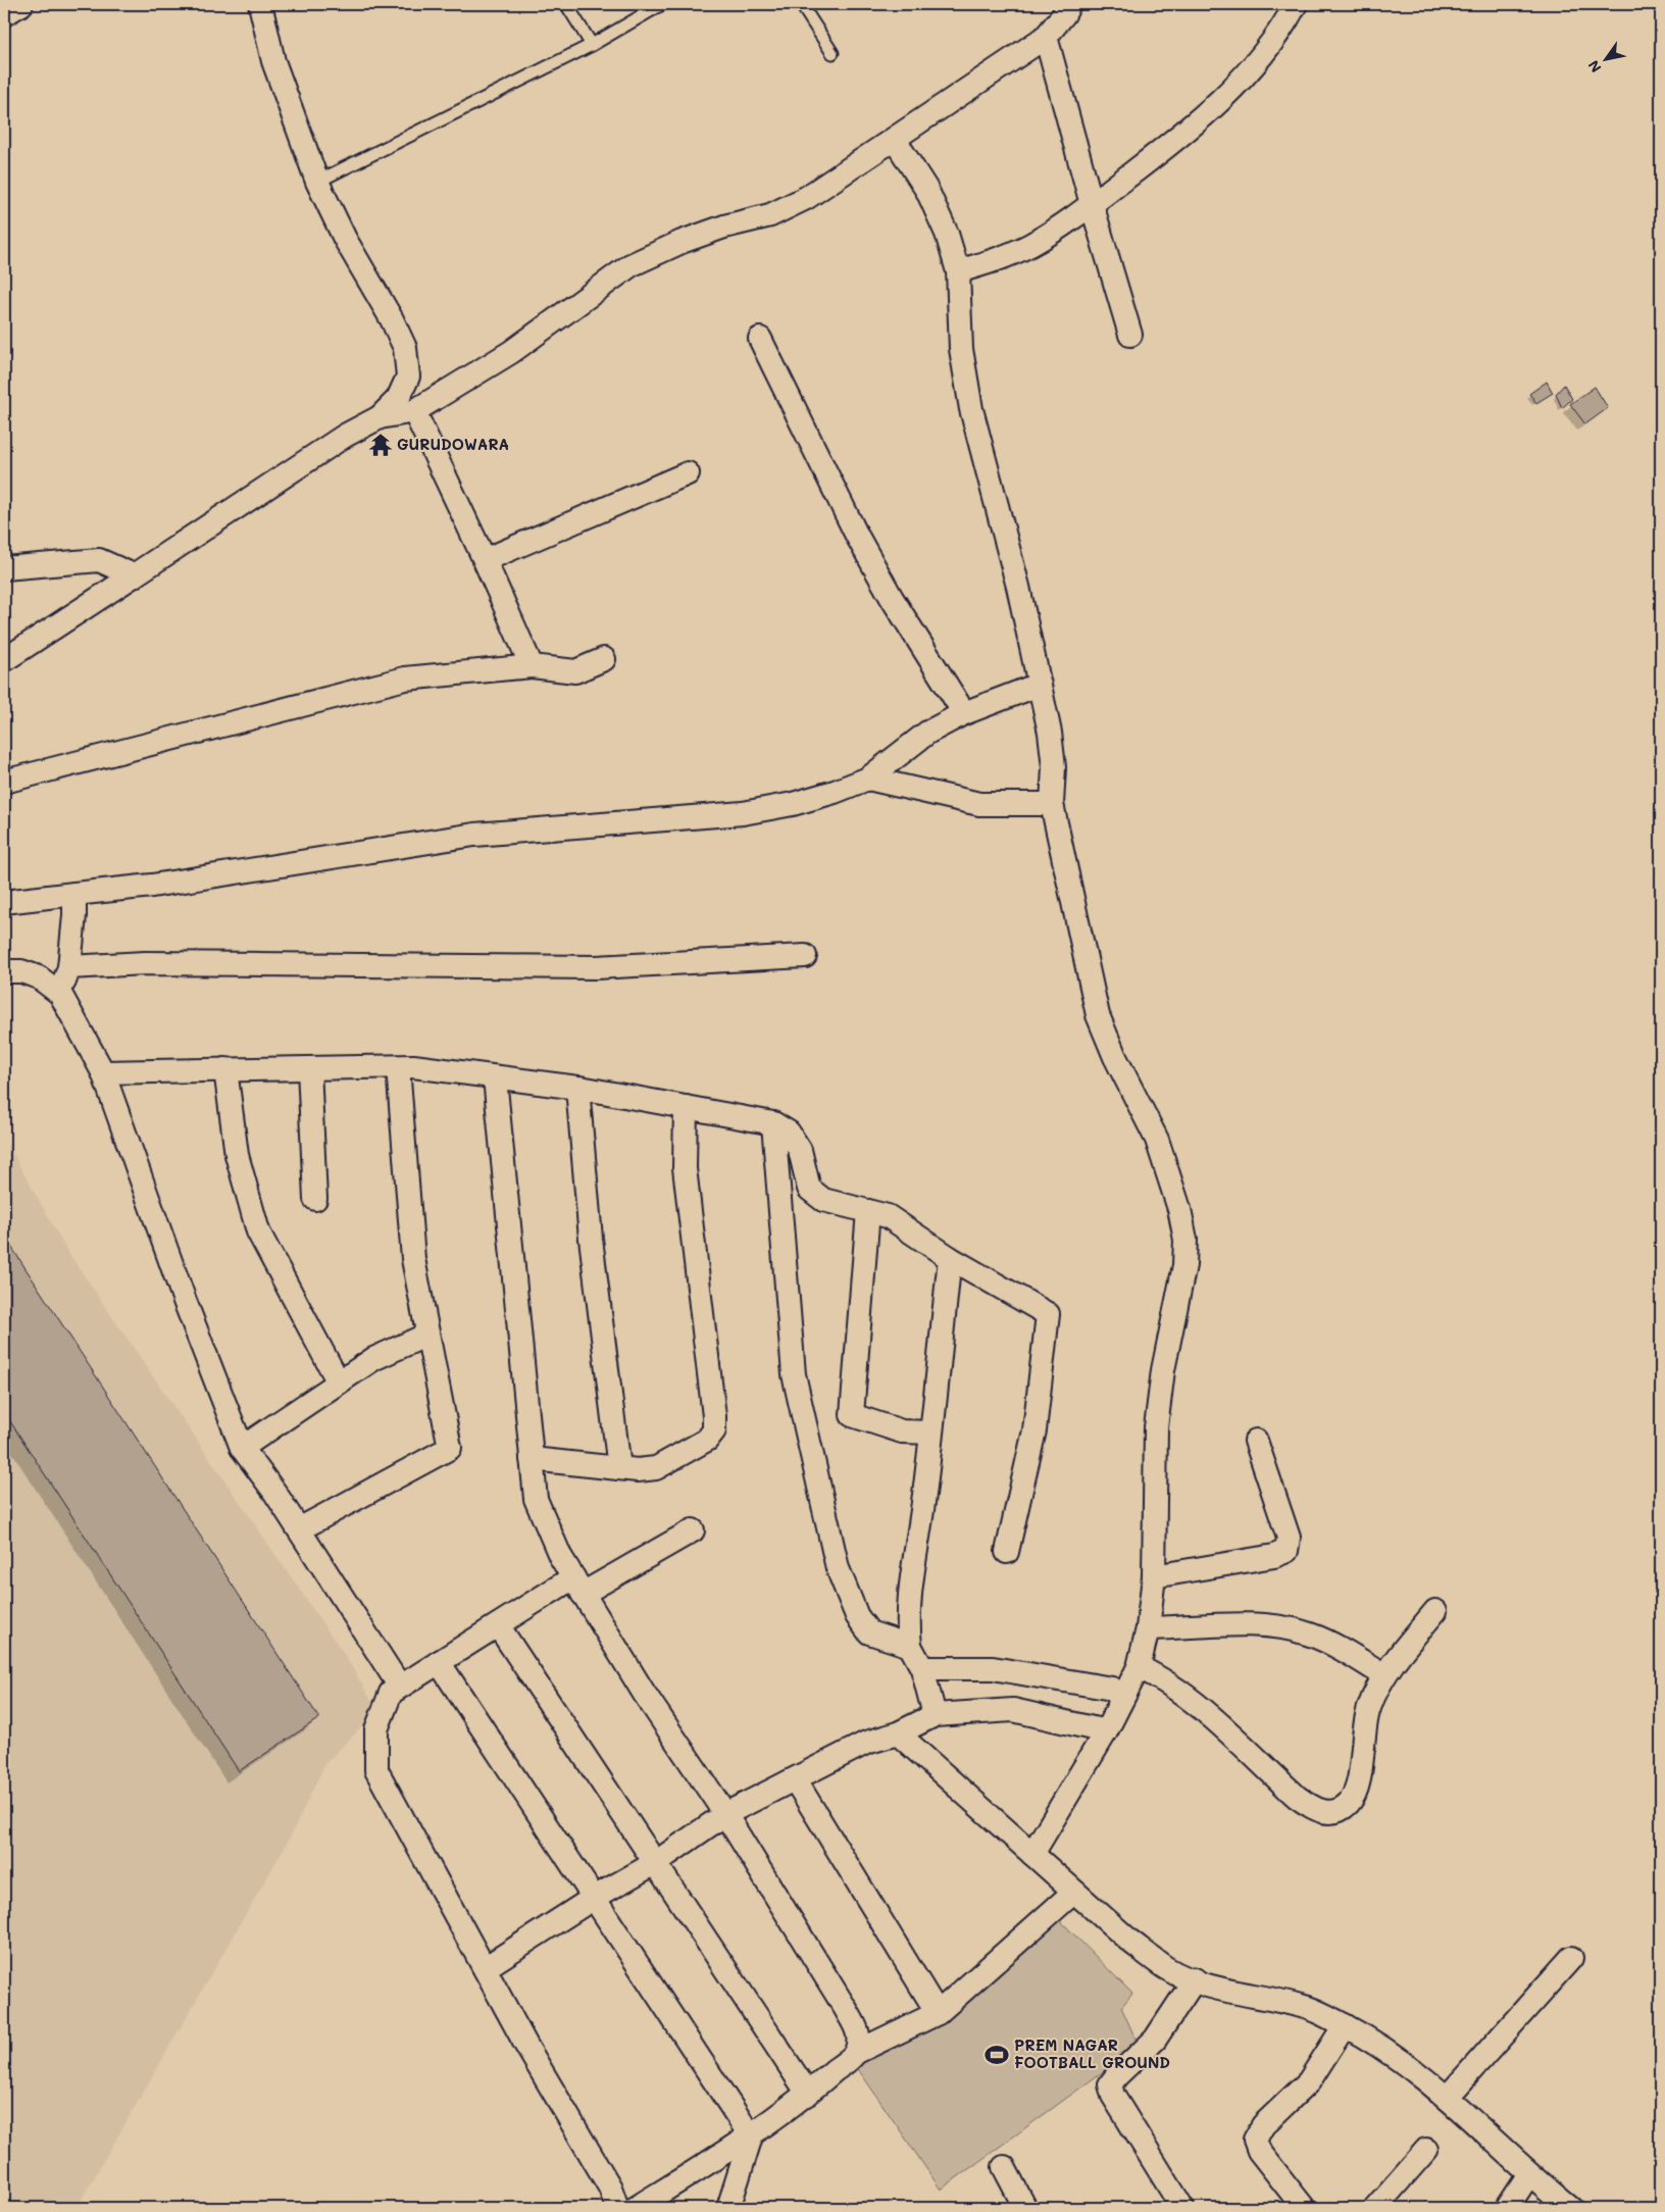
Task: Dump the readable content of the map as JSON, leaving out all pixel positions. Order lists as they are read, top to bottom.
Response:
{
  "places": {
    "temple": ["GURUDOWARA"],
    "sports": ["PREM NAGAR FOOTBALL GROUND"]
  },
  "north": "bottom left"
}
